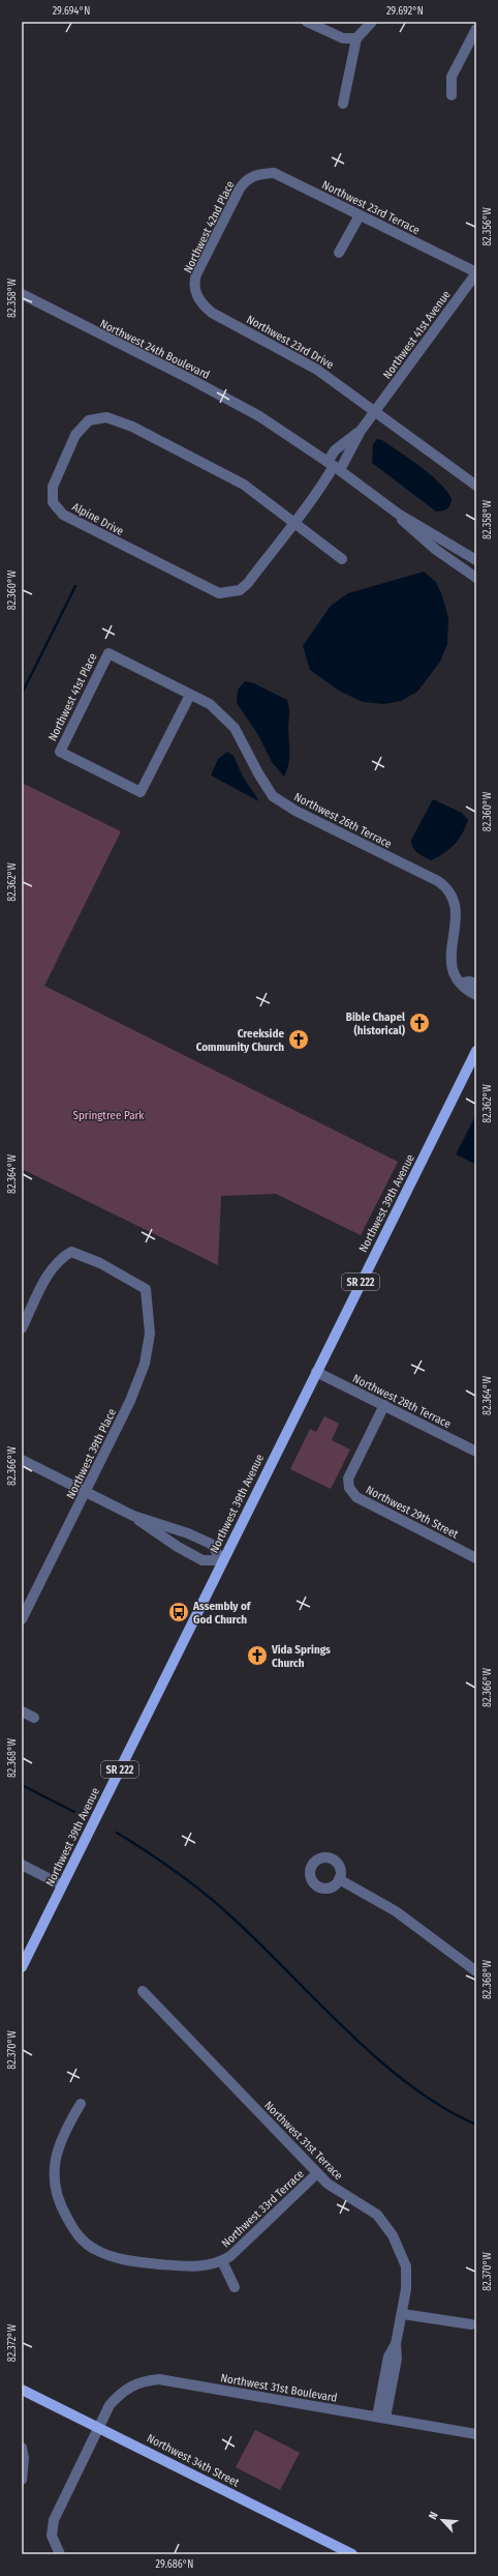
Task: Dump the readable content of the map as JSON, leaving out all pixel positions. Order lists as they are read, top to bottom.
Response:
{
  "streets": {
    "main road": ["Northwest 39th Avenue", "SR 222", "Northwest 34th Street"],
    "street": [
      "Northwest 23rd Terrace",
      "Northwest 42nd Place",
      "Northwest 41st Avenue",
      "Northwest 23rd Drive",
      "Northwest 24th Boulevard",
      "Alpine Drive",
      "Northwest 41st Place",
      "Northwest 26th Terrace",
      "Northwest 28th Terrace",
      "Northwest 39th Place",
      "Northwest 29th Street",
      "Northwest 31st Terrace",
      "Northwest 33rd Terrace",
      "Northwest 31st Boulevard"
    ]
  },
  "crossings": [
    ["Northwest 23rd Terrace", "Northwest 42nd Place"],
    ["Northwest 23rd Terrace", "Northwest 41st Avenue"],
    ["Northwest 42nd Place", "Northwest 23rd Drive"],
    ["Northwest 41st Avenue", "Northwest 23rd Drive"],
    ["Northwest 24th Boulevard", "Alpine Drive"],
    ["Northwest 41st Place", "Northwest 26th Terrace"],
    ["Northwest 39th Avenue", "Northwest 28th Terrace"],
    ["Northwest 28th Terrace", "Northwest 29th Street"],
    ["Northwest 31st Terrace", "Northwest 33rd Terrace"],
    ["Northwest 31st Terrace", "Northwest 31st Boulevard"],
    ["Northwest 31st Boulevard", "Northwest 34th Street"]
  ],
  "parks": ["Springtree Park"],
  "places": {
    "church": ["Bible Chapel (historical)", "Creekside Community Church", "Vida Springs Church"],
    "bus stop": ["Assembly of God Church"]
  },
  "north": "top left",
  "coordinates": [
    "29.694°N",
    "29.692°N",
    "82.356°W",
    "82.358°W",
    "82.360°W",
    "82.362°W",
    "82.364°W",
    "82.366°W",
    "82.368°W",
    "82.370°W",
    "82.372°W",
    "29.686°N"
  ]
}
